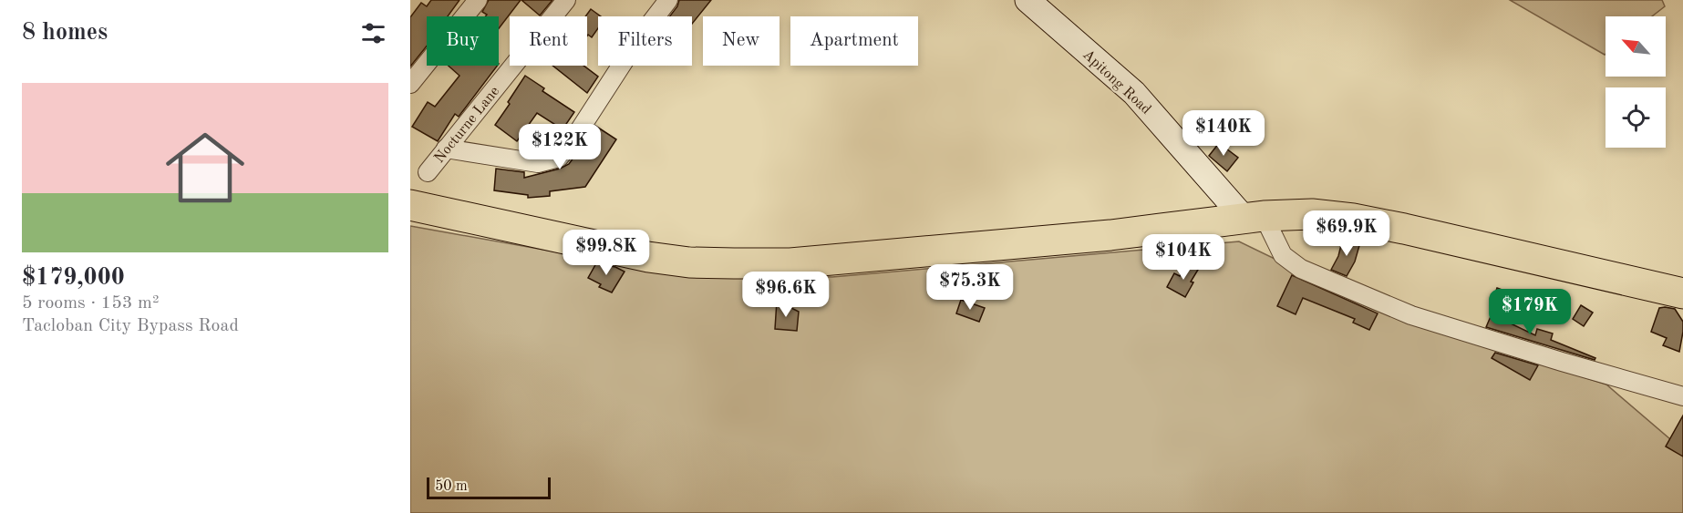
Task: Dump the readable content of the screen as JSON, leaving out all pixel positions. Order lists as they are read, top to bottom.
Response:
{
  "streets": {
    "street": ["Apitong Road", "Nocturne Lane"]
  },
  "scale_bar": "50 m",
  "north": "top left",
  "page": {
    "heading": "8 homes",
    "chip": [
      "Buy",
      "Rent",
      "Filters",
      "New",
      "Apartment"
    ],
    "list": [
      {
        "name": "$179,000",
        "note": "5 rooms · 153 m² · Tacloban City Bypass Road"
      }
    ],
    "price": [
      "$140K",
      "$122K",
      "$69.9K",
      "$99.8K",
      "$104K",
      "$75.3K",
      "$96.6K",
      "$179K"
    ],
    "scale": "50 m"
  }
}
